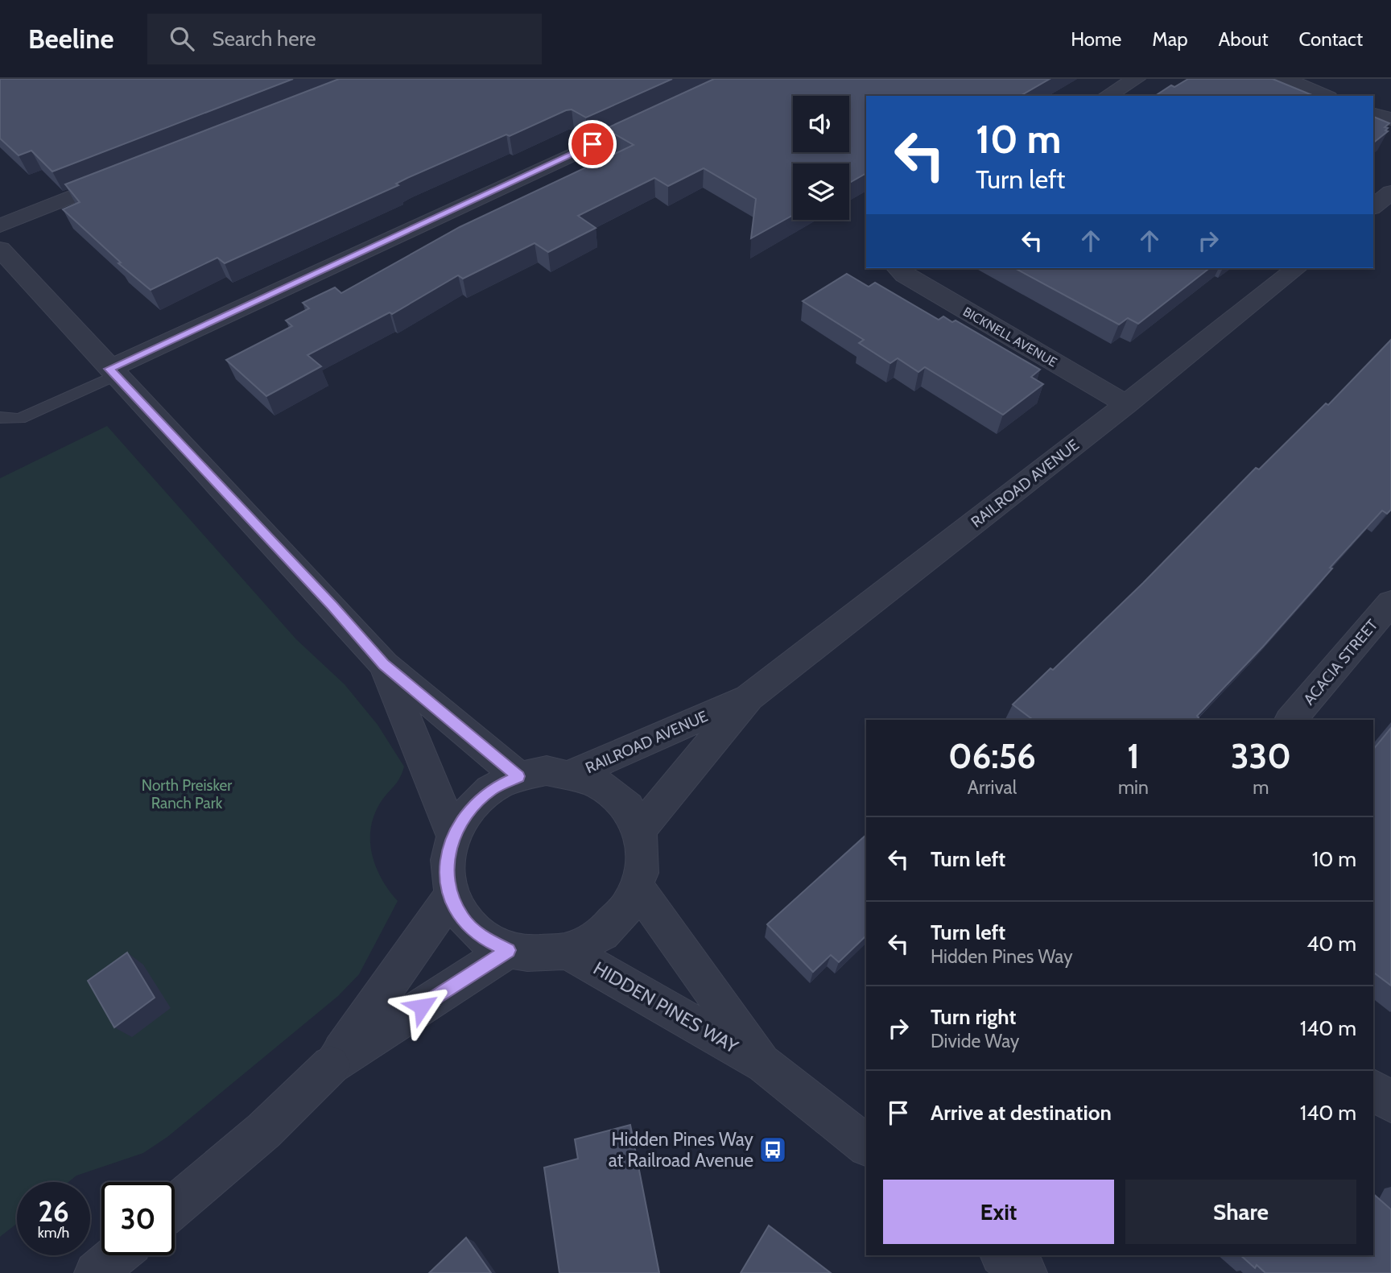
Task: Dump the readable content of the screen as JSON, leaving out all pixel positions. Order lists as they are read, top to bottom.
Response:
{
  "streets": {
    "street": [
      "BICKNELL AVENUE",
      "RAILROAD AVENUE",
      "ACACIA STREET",
      "HIDDEN PINES WAY"
    ]
  },
  "crossings": [
    ["BICKNELL AVENUE", "RAILROAD AVENUE"],
    ["RAILROAD AVENUE", "HIDDEN PINES WAY"]
  ],
  "parks": ["North Preisker Ranch Park"],
  "places": {
    "bus stop": ["Hidden Pines Way at Railroad Avenue"]
  },
  "page": {
    "header": "Beeline",
    "search": "Search here",
    "nav": [
      "Home",
      "Map",
      "About",
      "Contact"
    ],
    "turn": ["10 m", "Turn left"],
    "eta": [
      "06:56",
      "Arrival",
      "1",
      "min",
      "330",
      "m"
    ],
    "list": [
      {
        "name": "Turn left",
        "value": "10 m"
      },
      {
        "name": "Turn left",
        "note": "Hidden Pines Way",
        "value": "40 m"
      },
      {
        "name": "Turn right",
        "note": "Divide Way",
        "value": "140 m"
      },
      {
        "name": "Arrive at destination",
        "value": "140 m"
      }
    ],
    "buttons": ["Exit", "Share"],
    "speed": "26 km/h",
    "limit": "30"
  }
}
